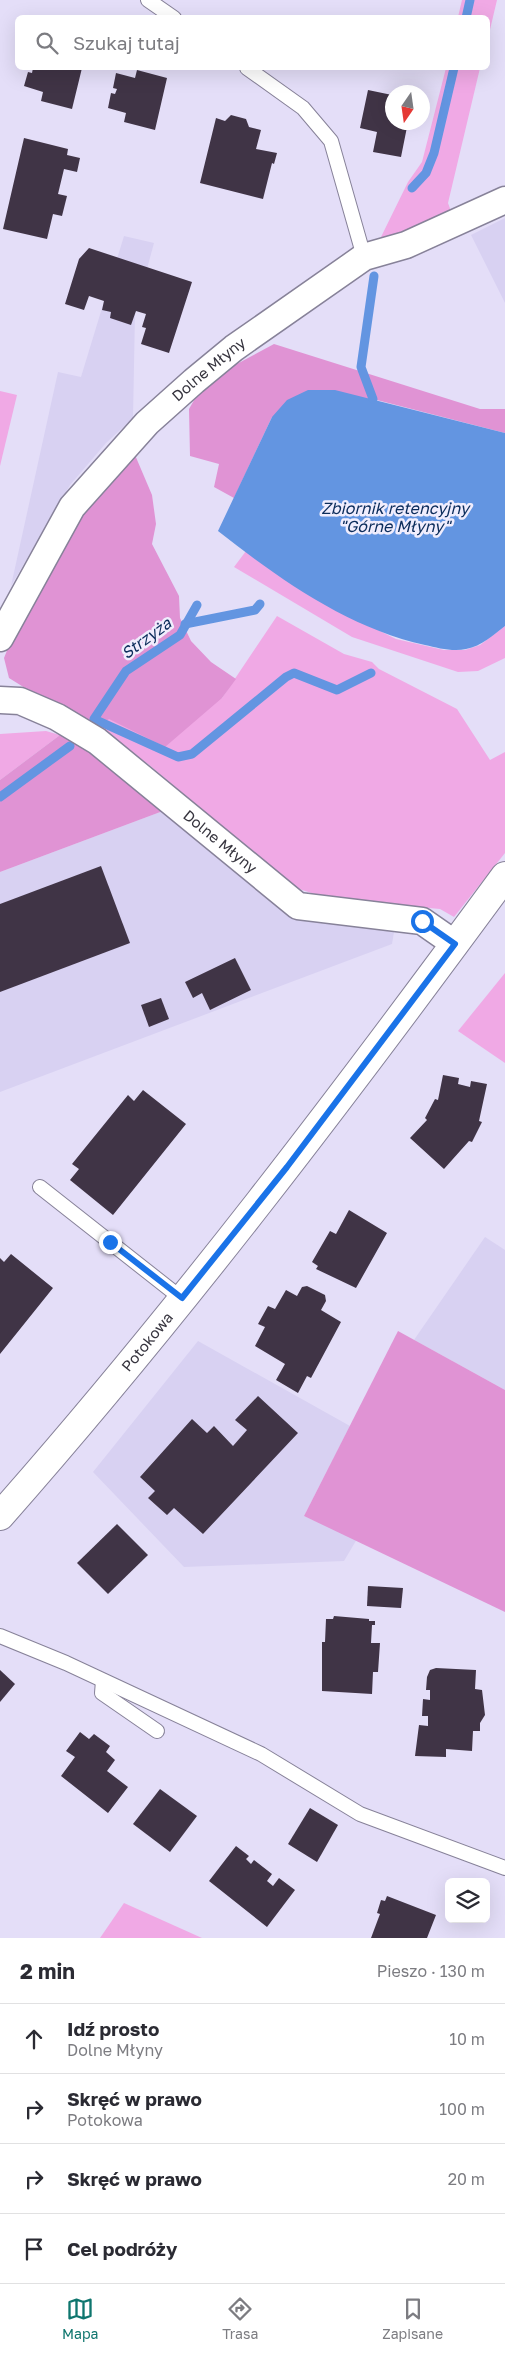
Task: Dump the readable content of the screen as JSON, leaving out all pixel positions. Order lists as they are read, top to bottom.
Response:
{
  "streets": {
    "street": ["Dolne Młyny", "Potokowa"]
  },
  "crossings": [
    ["Dolne Młyny", "Potokowa"]
  ],
  "water": ["Zbiornik retencyjny \"Górne Młyny\"", "Strzyża"],
  "north": "bottom",
  "page": {
    "search": "Szukaj tutaj",
    "heading": ["2 min", "Pieszo · 130 m"],
    "list": [
      ["Idź prosto", "Dolne Młyny", "10 m"],
      ["Skręć w prawo", "Potokowa", "100 m"],
      ["Skręć w prawo", "20 m"],
      "Cel podróży"
    ],
    "nav": ["Mapa", "Trasa", "Zapisane"]
  }
}
